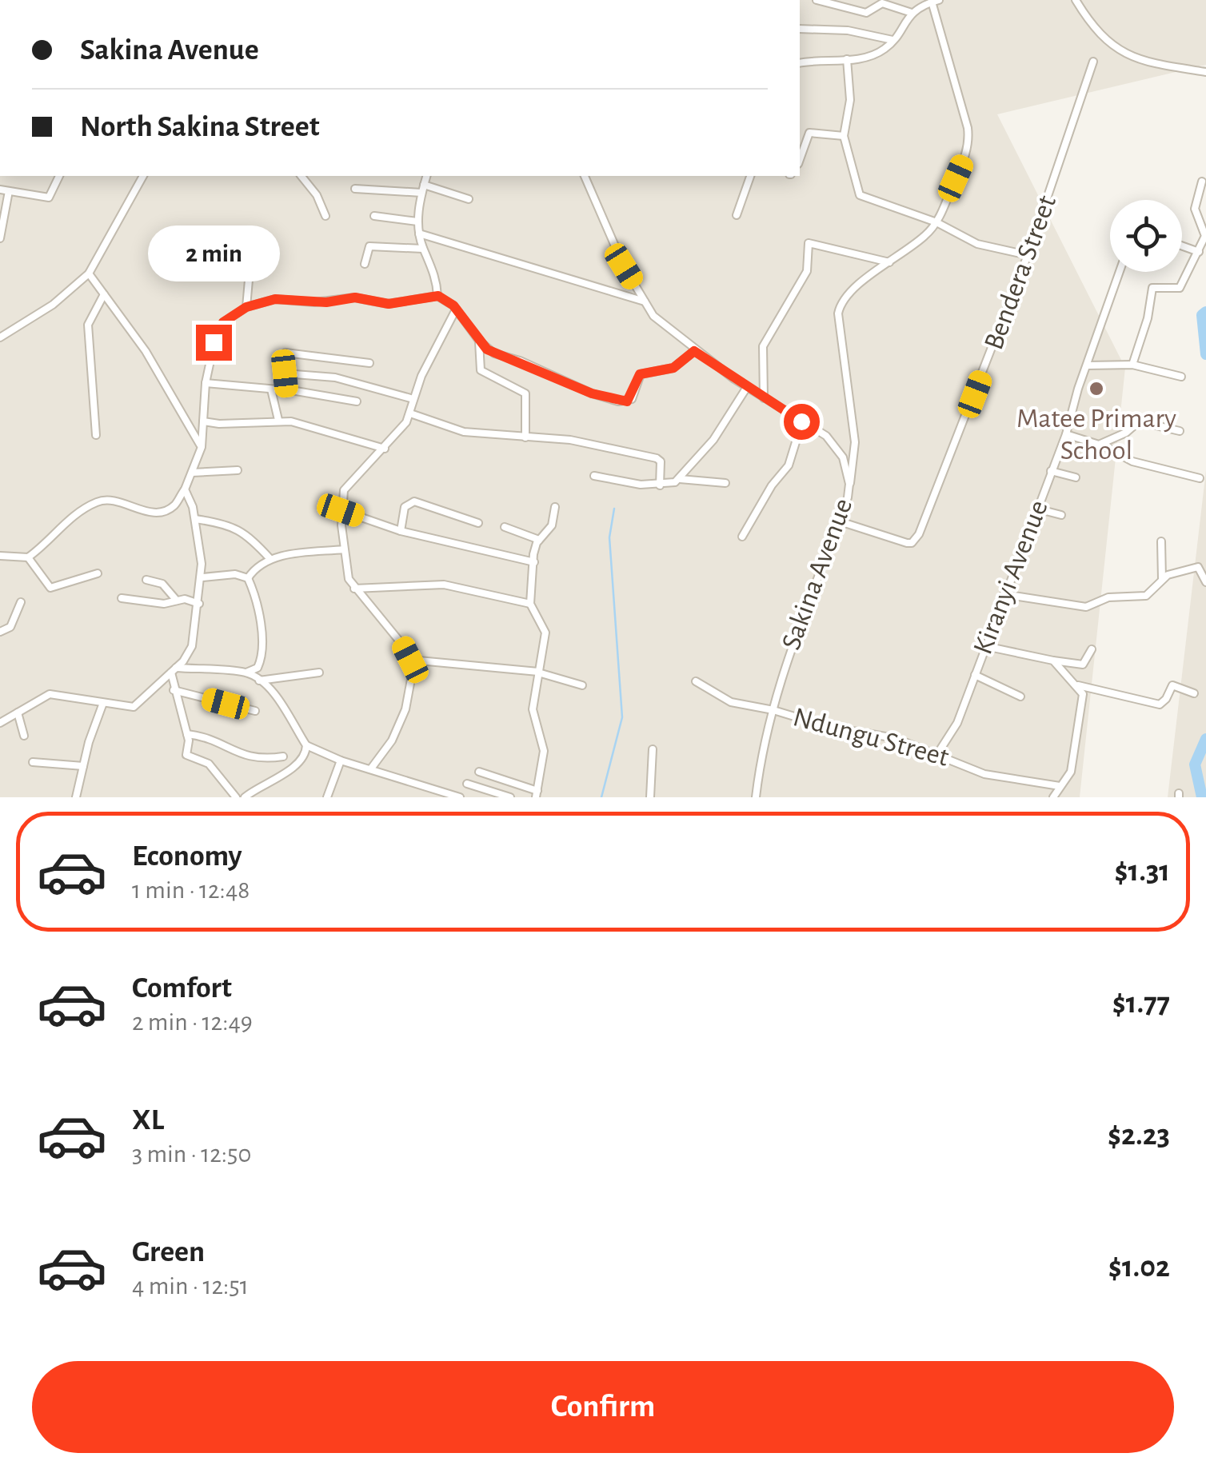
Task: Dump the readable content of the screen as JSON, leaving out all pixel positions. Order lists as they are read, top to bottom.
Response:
{
  "streets": {
    "street": [
      "Bendera Street",
      "Sakina Avenue",
      "Kiranyi Avenue",
      "Ndungu Street"
    ]
  },
  "crossings": [
    ["Bendera Street", "Sakina Avenue"],
    ["Sakina Avenue", "Ndungu Street"],
    ["Kiranyi Avenue", "Ndungu Street"]
  ],
  "places": ["Matee Primary School"],
  "page": {
    "banner": ["Sakina Avenue", "North Sakina Street"],
    "bubble": "2 min",
    "list": [
      {
        "name": "Economy",
        "note": "1 min · 12:48",
        "value": "$1.31"
      },
      {
        "name": "Comfort",
        "note": "2 min · 12:49",
        "value": "$1.77"
      },
      {
        "name": "XL",
        "note": "3 min · 12:50",
        "value": "$2.23"
      },
      {
        "name": "Green",
        "note": "4 min · 12:51",
        "value": "$1.02"
      }
    ],
    "buttons": "Confirm"
  }
}
